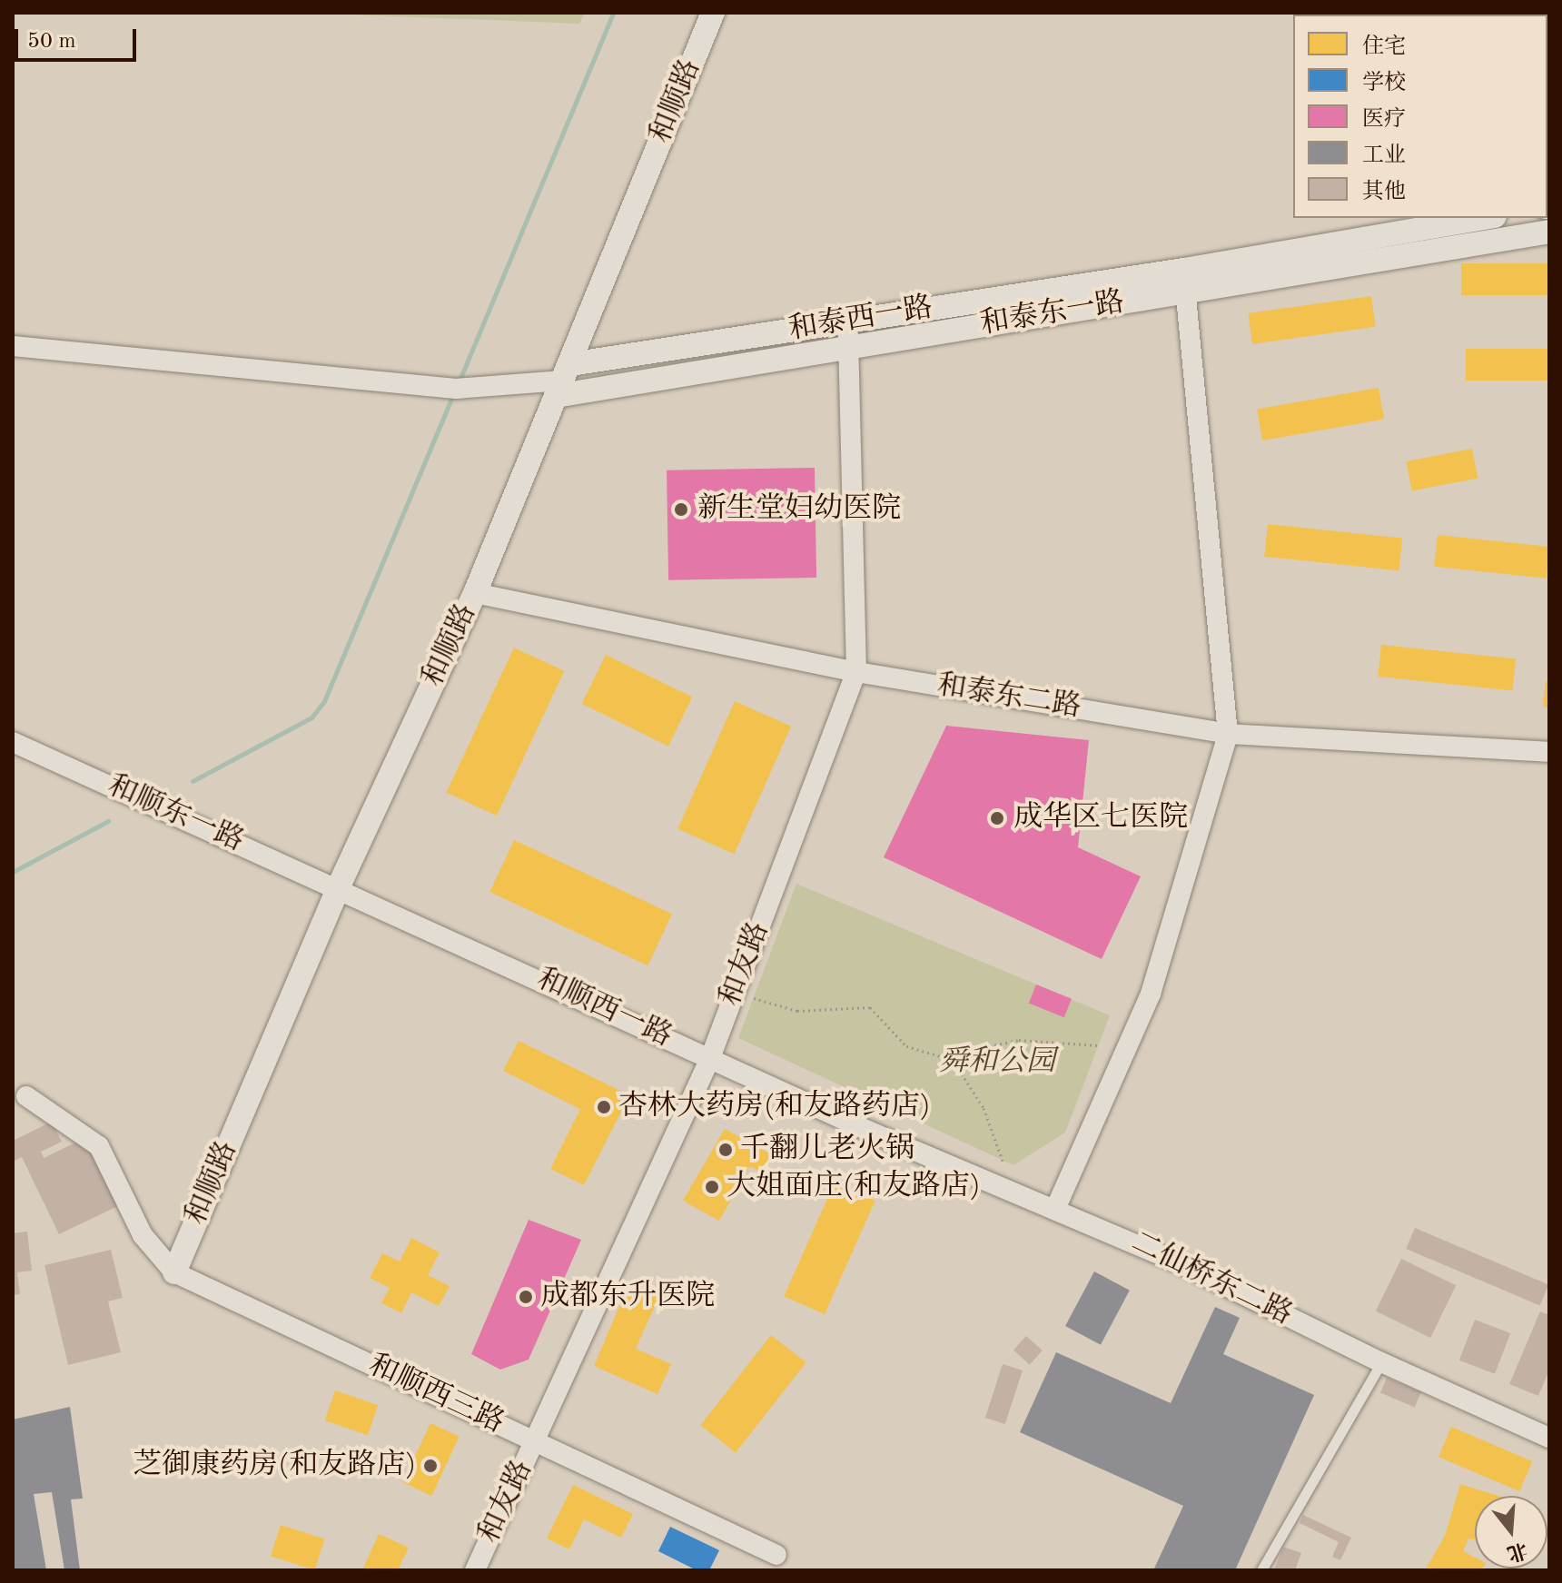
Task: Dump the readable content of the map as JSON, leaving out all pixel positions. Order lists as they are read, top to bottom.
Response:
{
  "streets": {
    "street": [
      "和顺路",
      "和泰东一路",
      "和泰西一路",
      "和泰东二路",
      "和顺东一路",
      "和友路",
      "和顺西一路",
      "二仙桥东二路",
      "和顺西三路"
    ]
  },
  "crossings": [
    ["和顺路", "和泰东一路"],
    ["和顺路", "和泰西一路"],
    ["和顺路", "和泰东二路"],
    ["和顺路", "和顺东一路"],
    ["和顺路", "和顺西一路"],
    ["和顺路", "和顺西三路"],
    ["和泰东一路", "和泰西一路"],
    ["和泰东一路", "和友路"],
    ["和泰西一路", "和友路"],
    ["和泰东二路", "和友路"],
    ["和顺东一路", "和顺西一路"],
    ["和友路", "和顺西一路"],
    ["和友路", "和顺西三路"],
    ["和顺西一路", "二仙桥东二路"]
  ],
  "parks": ["舜和公园"],
  "places": [
    "新生堂妇幼医院",
    "成华区七医院",
    "杏林大药房(和友路药店)",
    "千翻儿老火锅",
    "大姐面庄(和友路店)",
    "成都东升医院",
    "芝御康药房(和友路店)"
  ],
  "legend": [
    "住宅",
    "学校",
    "医疗",
    "工业",
    "其他"
  ],
  "scale_bar": "50 m",
  "north": "bottom"
}
